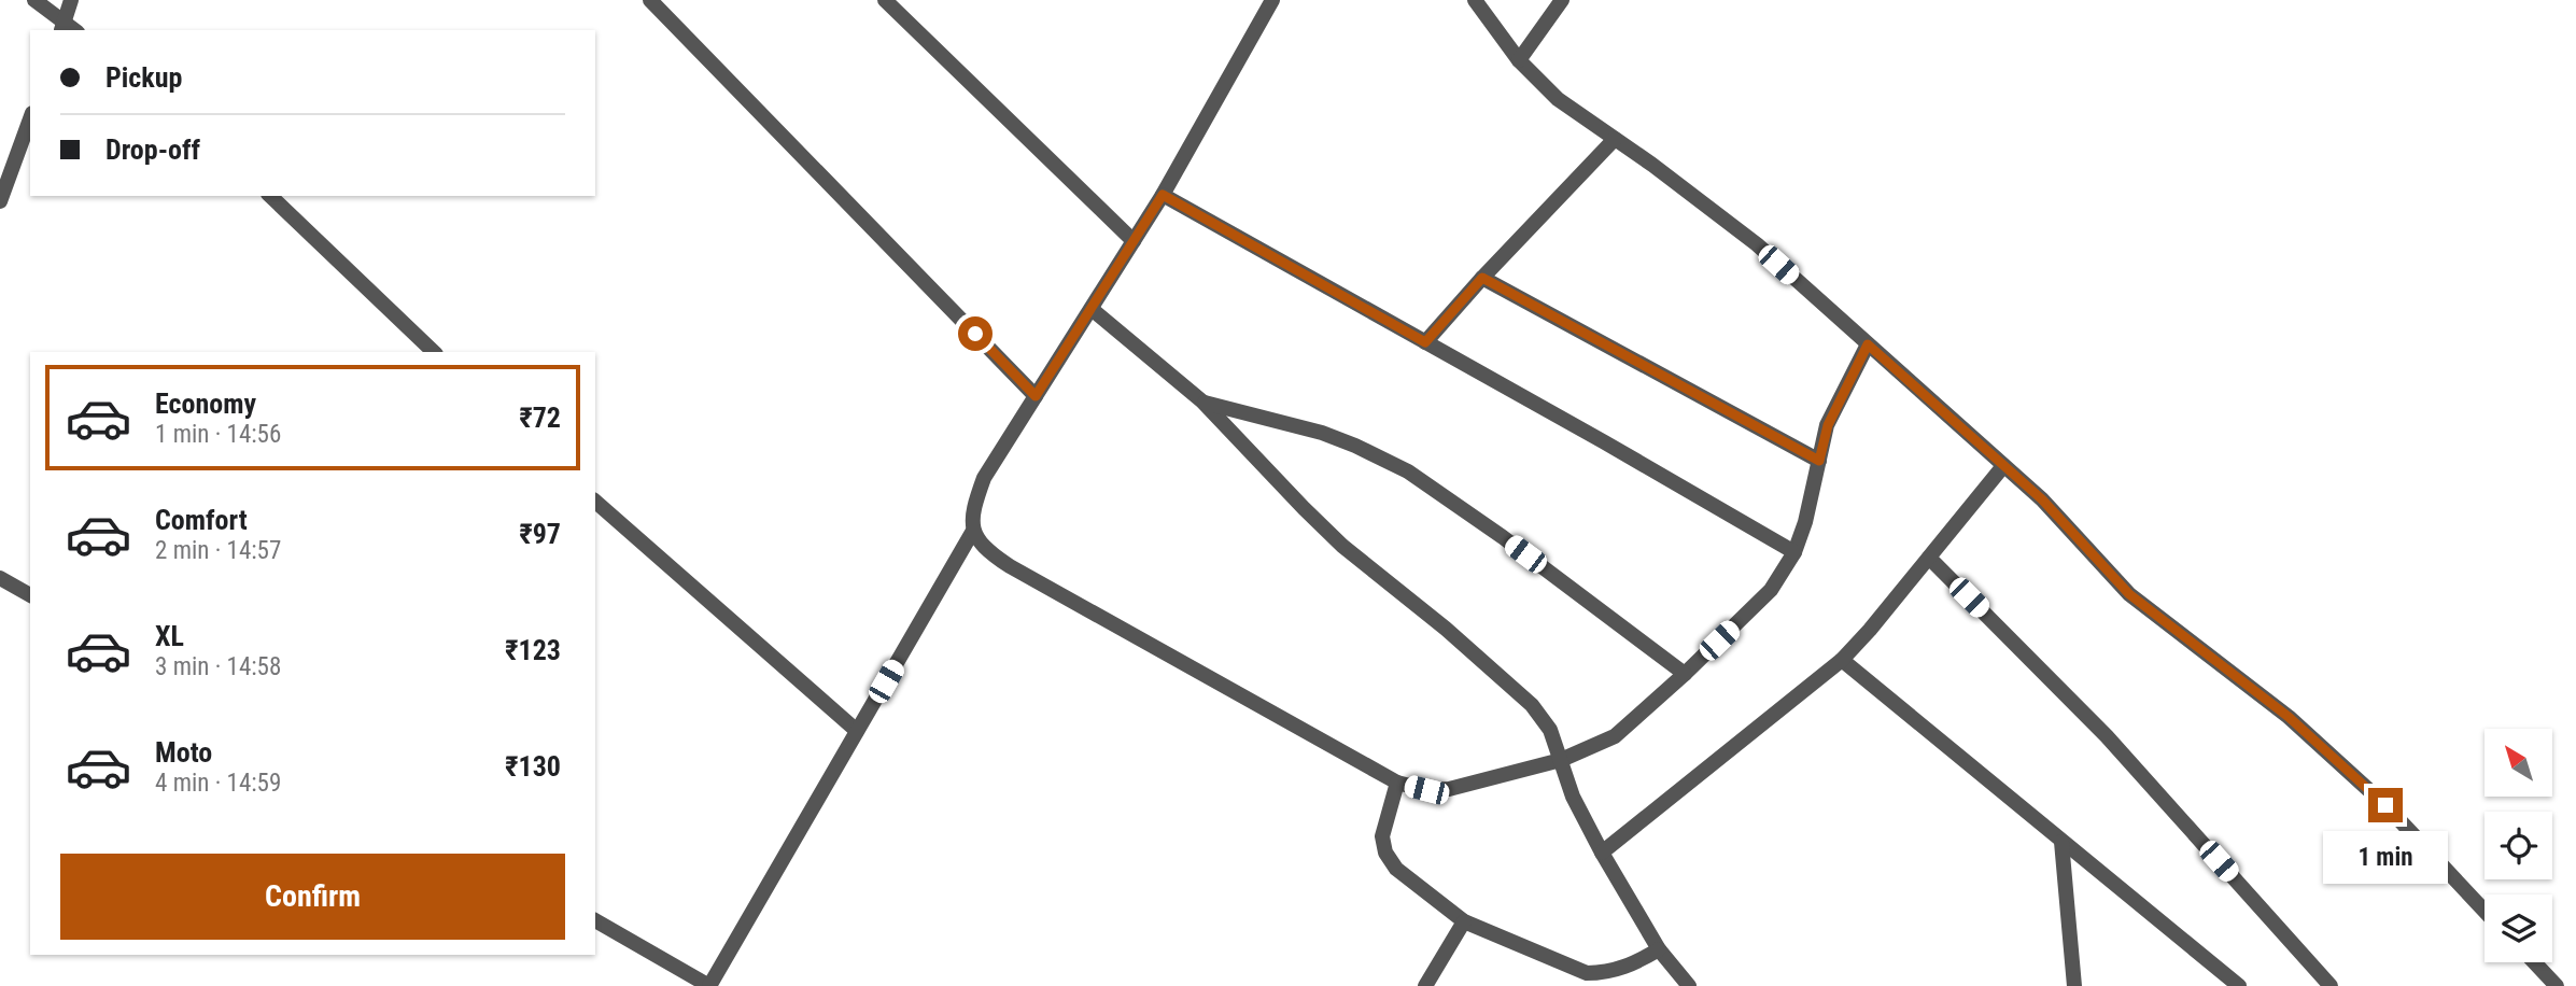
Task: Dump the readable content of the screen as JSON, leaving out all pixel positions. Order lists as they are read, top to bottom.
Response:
{
  "north": "top left",
  "page": {
    "banner": ["Pickup", "Drop-off"],
    "list": [
      {
        "name": "Economy",
        "note": "1 min · 14:56",
        "value": "₹72"
      },
      {
        "name": "Comfort",
        "note": "2 min · 14:57",
        "value": "₹97"
      },
      {
        "name": "XL",
        "note": "3 min · 14:58",
        "value": "₹123"
      },
      {
        "name": "Moto",
        "note": "4 min · 14:59",
        "value": "₹130"
      }
    ],
    "bubble": "1 min",
    "buttons": "Confirm"
  }
}
